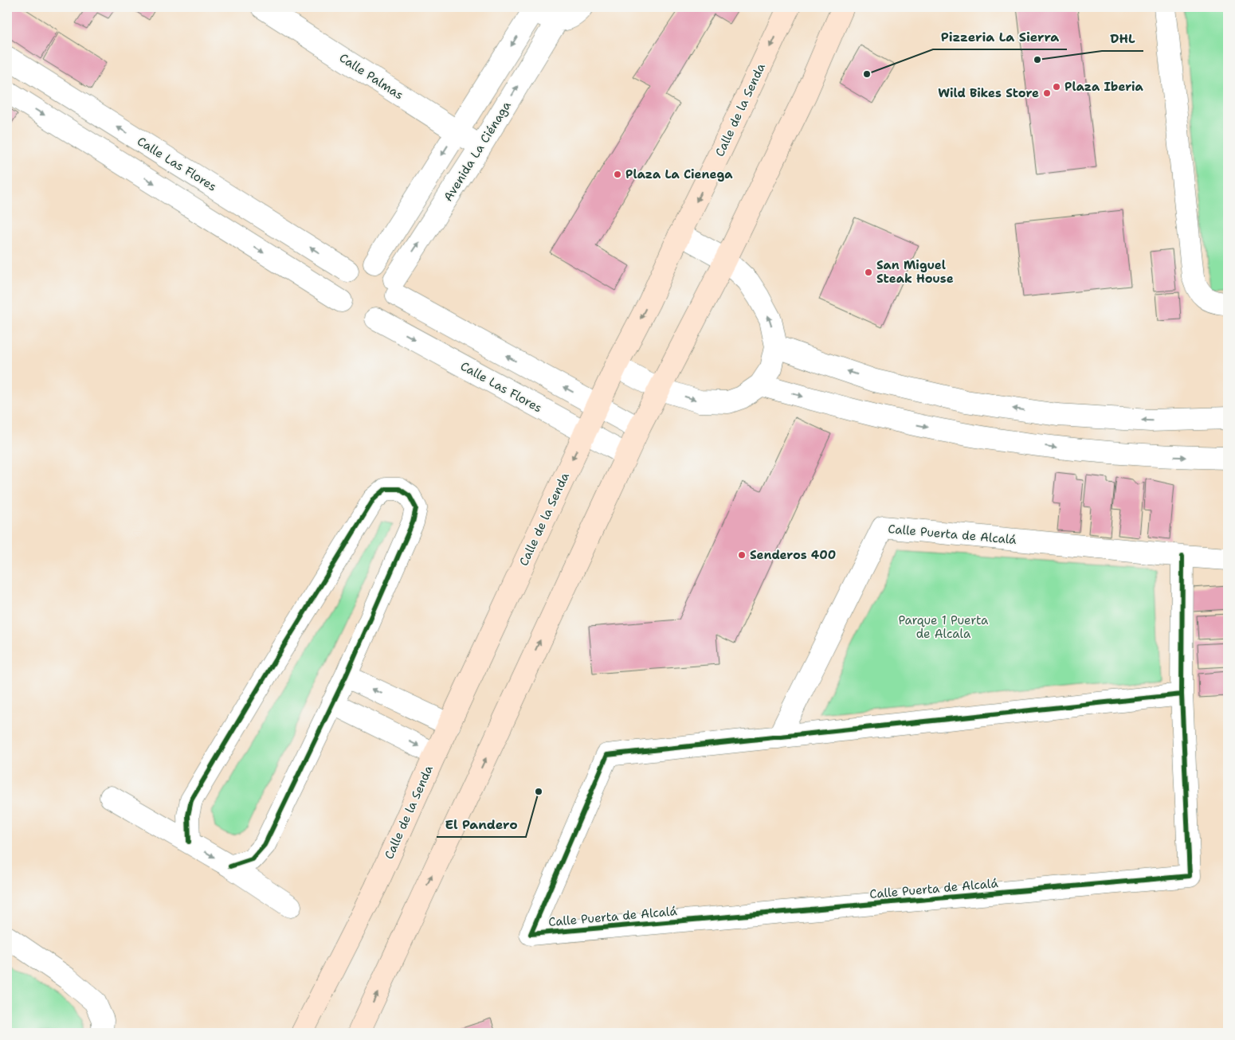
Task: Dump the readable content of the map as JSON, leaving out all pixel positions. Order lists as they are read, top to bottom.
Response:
{
  "streets": {
    "main road": ["Calle de la Senda"],
    "street": [
      "Calle Palmas",
      "Avenida La Ciénaga",
      "Calle Las Flores",
      "Calle Puerta de Alcalá"
    ]
  },
  "crossings": [
    ["Calle Palmas", "Avenida La Ciénaga"],
    ["Calle de la Senda", "Calle Las Flores"],
    ["Avenida La Ciénaga", "Calle Las Flores"]
  ],
  "parks": ["Parque 1 Puerta de Alcala"],
  "places": [
    "DHL",
    "Pizzeria La Sierra",
    "Plaza Iberia",
    "Wild Bikes Store",
    "Plaza La Cienega",
    "San Miguel Steak House",
    "Senderos 400",
    "El Pandero"
  ]
}
